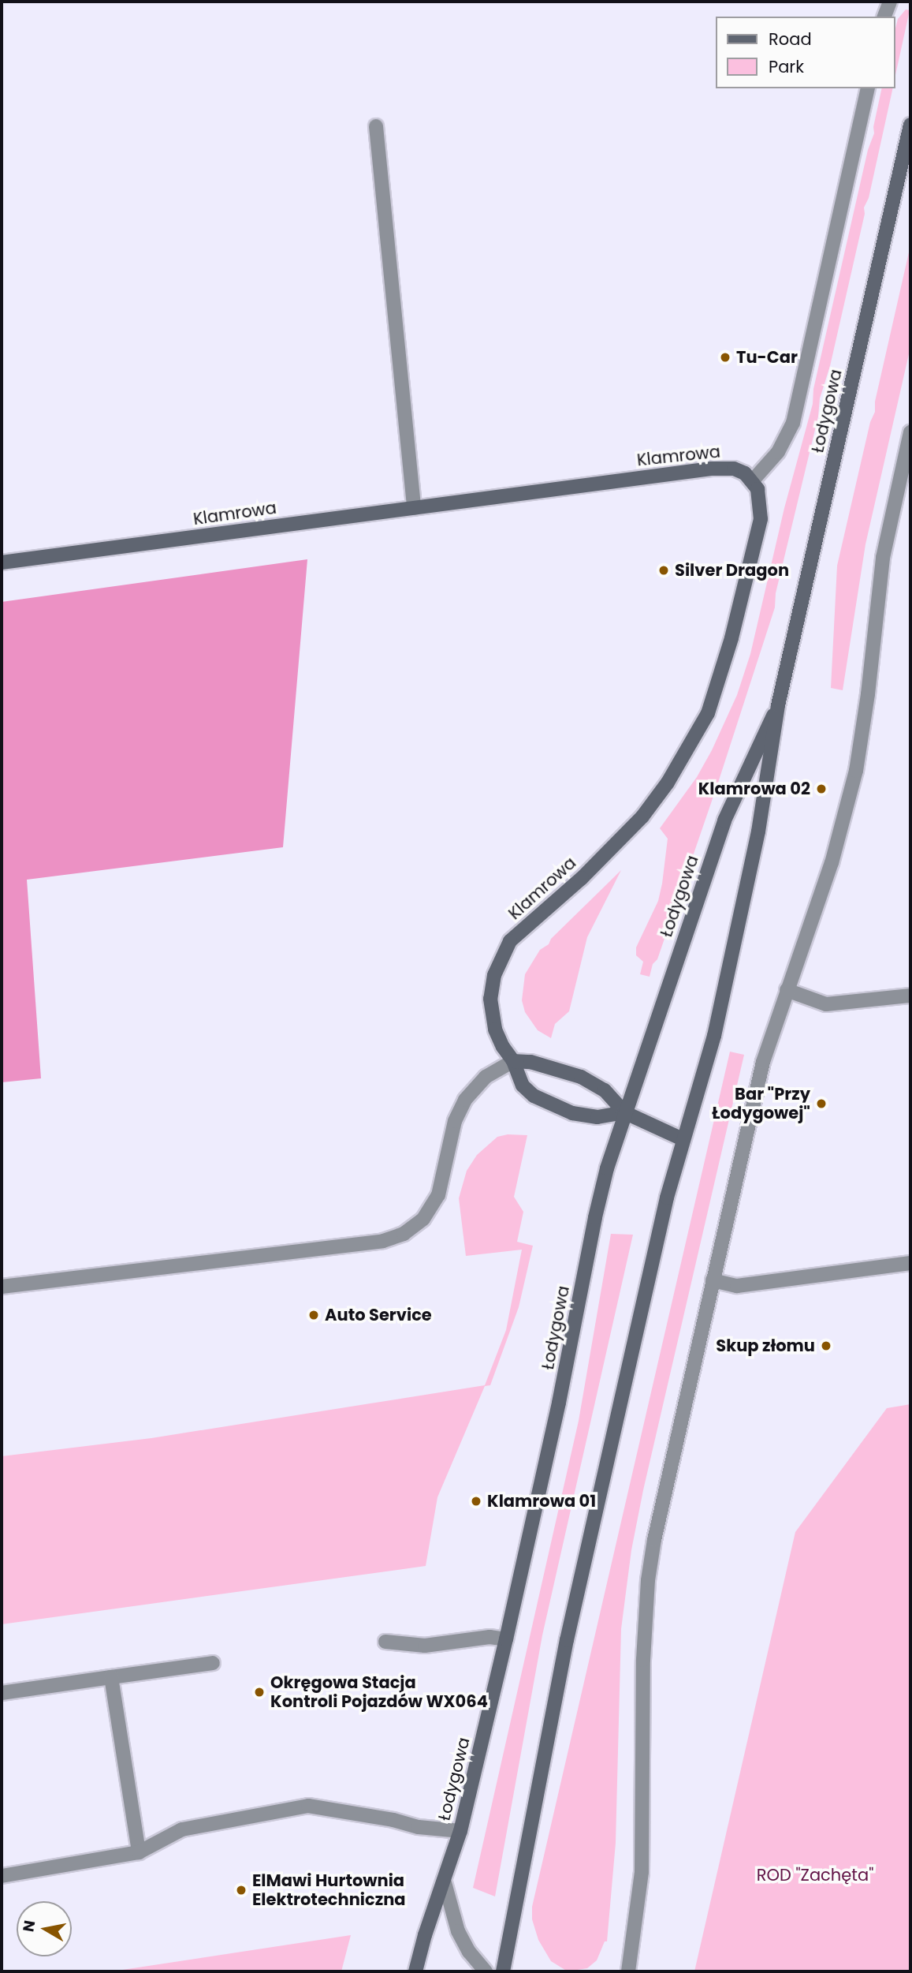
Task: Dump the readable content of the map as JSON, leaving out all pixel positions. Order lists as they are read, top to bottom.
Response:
{
  "streets": {
    "main road": ["Łodygowa", "Klamrowa"]
  },
  "crossings": [
    ["Łodygowa", "Klamrowa"]
  ],
  "parks": ["ROD \"Zachęta\""],
  "places": [
    "Tu-Car",
    "Silver Dragon",
    "Klamrowa 02",
    "Bar \"Przy Łodygowej\"",
    "Auto Service",
    "Skup złomu",
    "Klamrowa 01",
    "Okręgowa Stacja Kontroli Pojazdów WX064",
    "ElMawi Hurtownia Elektrotechniczna"
  ],
  "legend": ["Road", "Park"],
  "north": "left"
}
